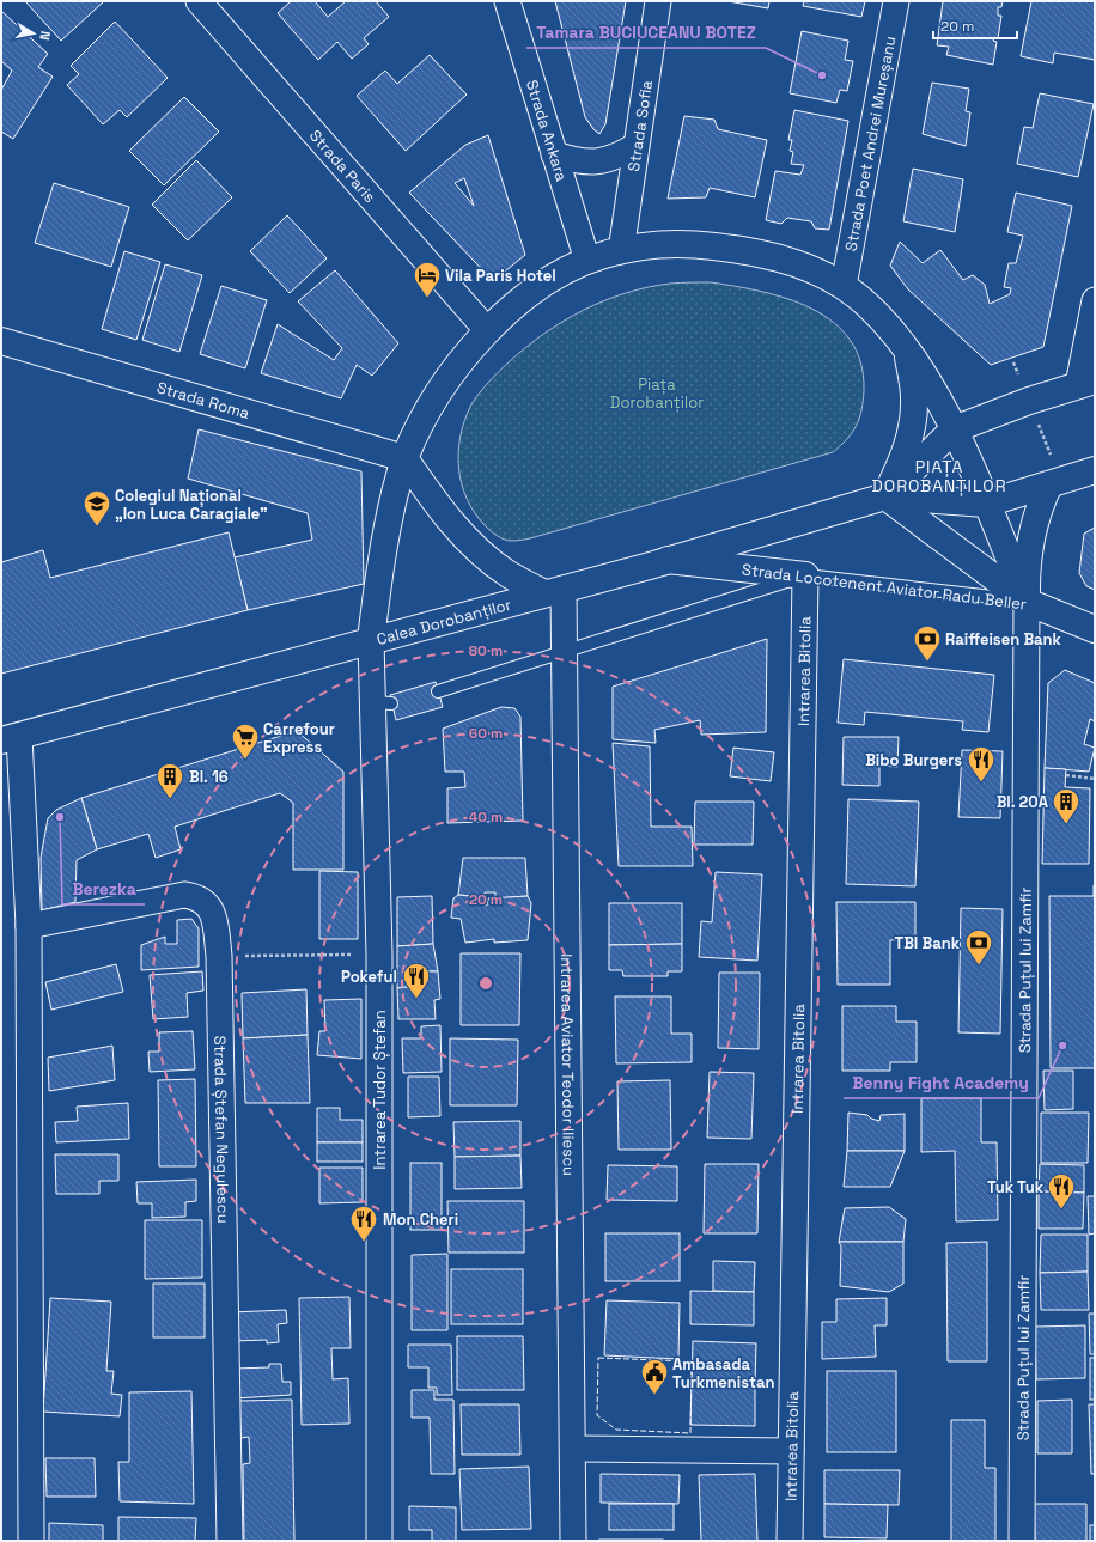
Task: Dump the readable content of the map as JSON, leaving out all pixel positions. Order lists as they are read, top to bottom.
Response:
{
  "streets": {
    "street": [
      "Strada Sofia",
      "Strada Ankara",
      "Strada Poet Andrei Mureșanu",
      "Strada Paris",
      "Strada Roma",
      "Strada Locotenent Aviator Radu Beller",
      "Calea Dorobanților",
      "Intrarea Bitolia",
      "Strada Puțul lui Zamfir",
      "Intrarea Aviator Teodor Iliescu",
      "Intrarea Tudor Ștefan",
      "Strada Ștefan Negulescu"
    ]
  },
  "crossings": [
    ["Strada Locotenent Aviator Radu Beller", "Calea Dorobanților"],
    ["Strada Locotenent Aviator Radu Beller", "Intrarea Bitolia"],
    ["Strada Locotenent Aviator Radu Beller", "Strada Puțul lui Zamfir"],
    ["Calea Dorobanților", "Intrarea Aviator Teodor Iliescu"],
    ["Calea Dorobanților", "Intrarea Tudor Ștefan"]
  ],
  "districts": ["PIAȚA DOROBANȚILOR"],
  "parks": ["Piața Dorobanților"],
  "places": {
    "other": ["Tamara BUCIUCEANU BOTEZ", "Berezka", "Benny Fight Academy"],
    "hotel": ["Vila Paris Hotel"],
    "school or university": ["Colegiul Național „Ion Luca Caragiale”"],
    "bank": ["Raiffeisen Bank", "TBI Bank"],
    "supermarket": ["Carrefour Express"],
    "restaurant": [
      "Bibo Burgers",
      "Pokeful",
      "Tuk Tuk",
      "Mon Cheri"
    ],
    "building": ["Bl. 16", "Bl. 20A"],
    "public building": ["Ambasada Turkmenistan"]
  },
  "scale_bar": "20 m",
  "north": "right",
  "rings": [
    "80 m",
    "60 m",
    "40 m",
    "20 m"
  ]
}
